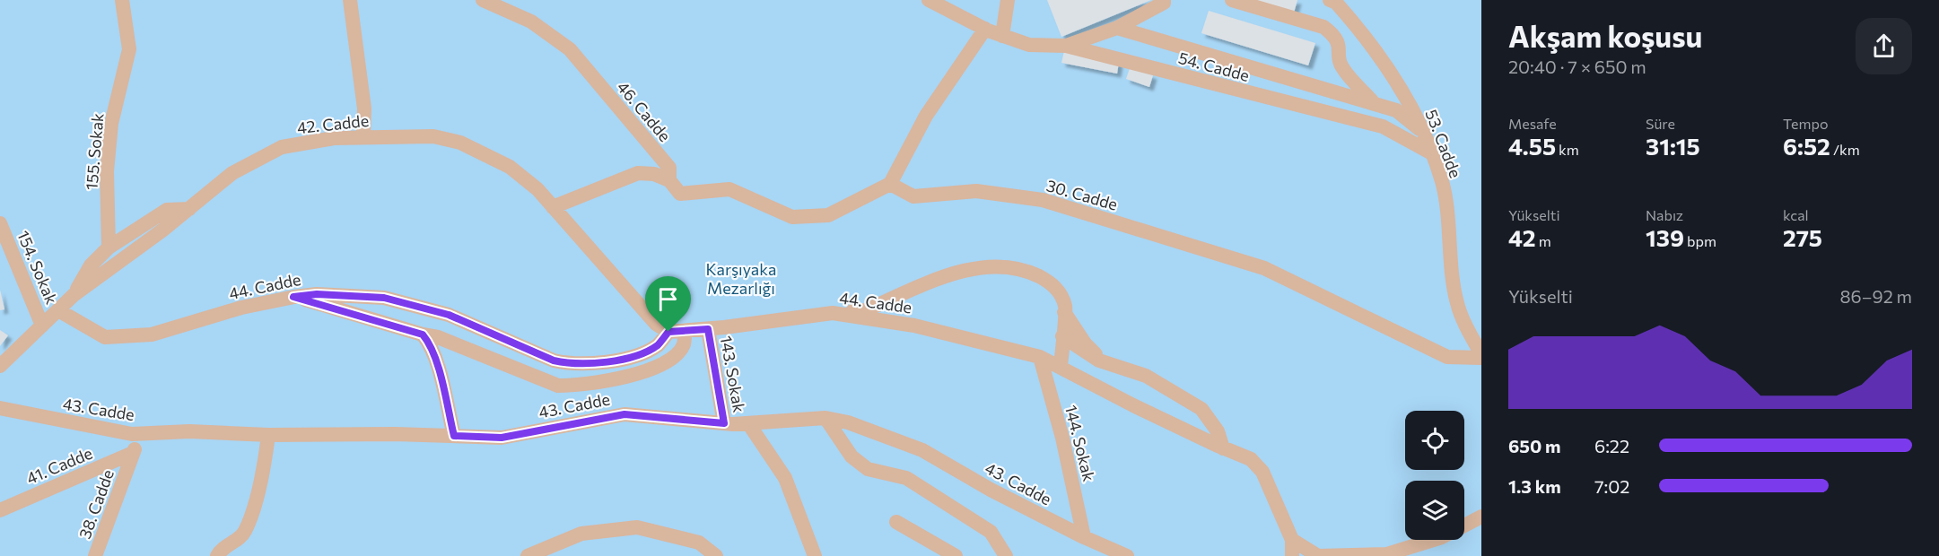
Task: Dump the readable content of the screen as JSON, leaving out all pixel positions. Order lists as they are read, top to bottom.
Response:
{
  "streets": {
    "lane": [
      "54. Cadde",
      "46. Cadde",
      "42. Cadde",
      "53. Cadde",
      "155. Sokak",
      "30. Cadde",
      "154. Sokak",
      "44. Cadde",
      "143. Sokak",
      "43. Cadde",
      "144. Sokak",
      "41. Cadde",
      "38. Cadde"
    ]
  },
  "crossings": [
    ["54. Cadde", "53. Cadde"],
    ["42. Cadde", "154. Sokak"],
    ["42. Cadde", "44. Cadde"],
    ["53. Cadde", "30. Cadde"],
    ["44. Cadde", "143. Sokak"],
    ["44. Cadde", "144. Sokak"],
    ["143. Sokak", "43. Cadde"],
    ["43. Cadde", "144. Sokak"],
    ["43. Cadde", "38. Cadde"],
    ["41. Cadde", "38. Cadde"]
  ],
  "parks": ["Karşıyaka Mezarlığı"],
  "page": {
    "heading": ["Akşam koşusu", "20:40 · 7 × 650 m"],
    "stats": [
      ["Mesafe", "4.55 km"],
      ["Süre", "31:15"],
      ["Tempo", "6:52 /km"],
      ["Yükselti", "42 m"],
      ["Nabız", "139 bpm"],
      ["kcal", "275"]
    ],
    "chart": ["Yükselti", "86–92 m"],
    "list": [
      {
        "name": "650 m",
        "note": "6:22"
      },
      {
        "name": "1.3 km",
        "note": "7:02"
      }
    ]
  }
}
